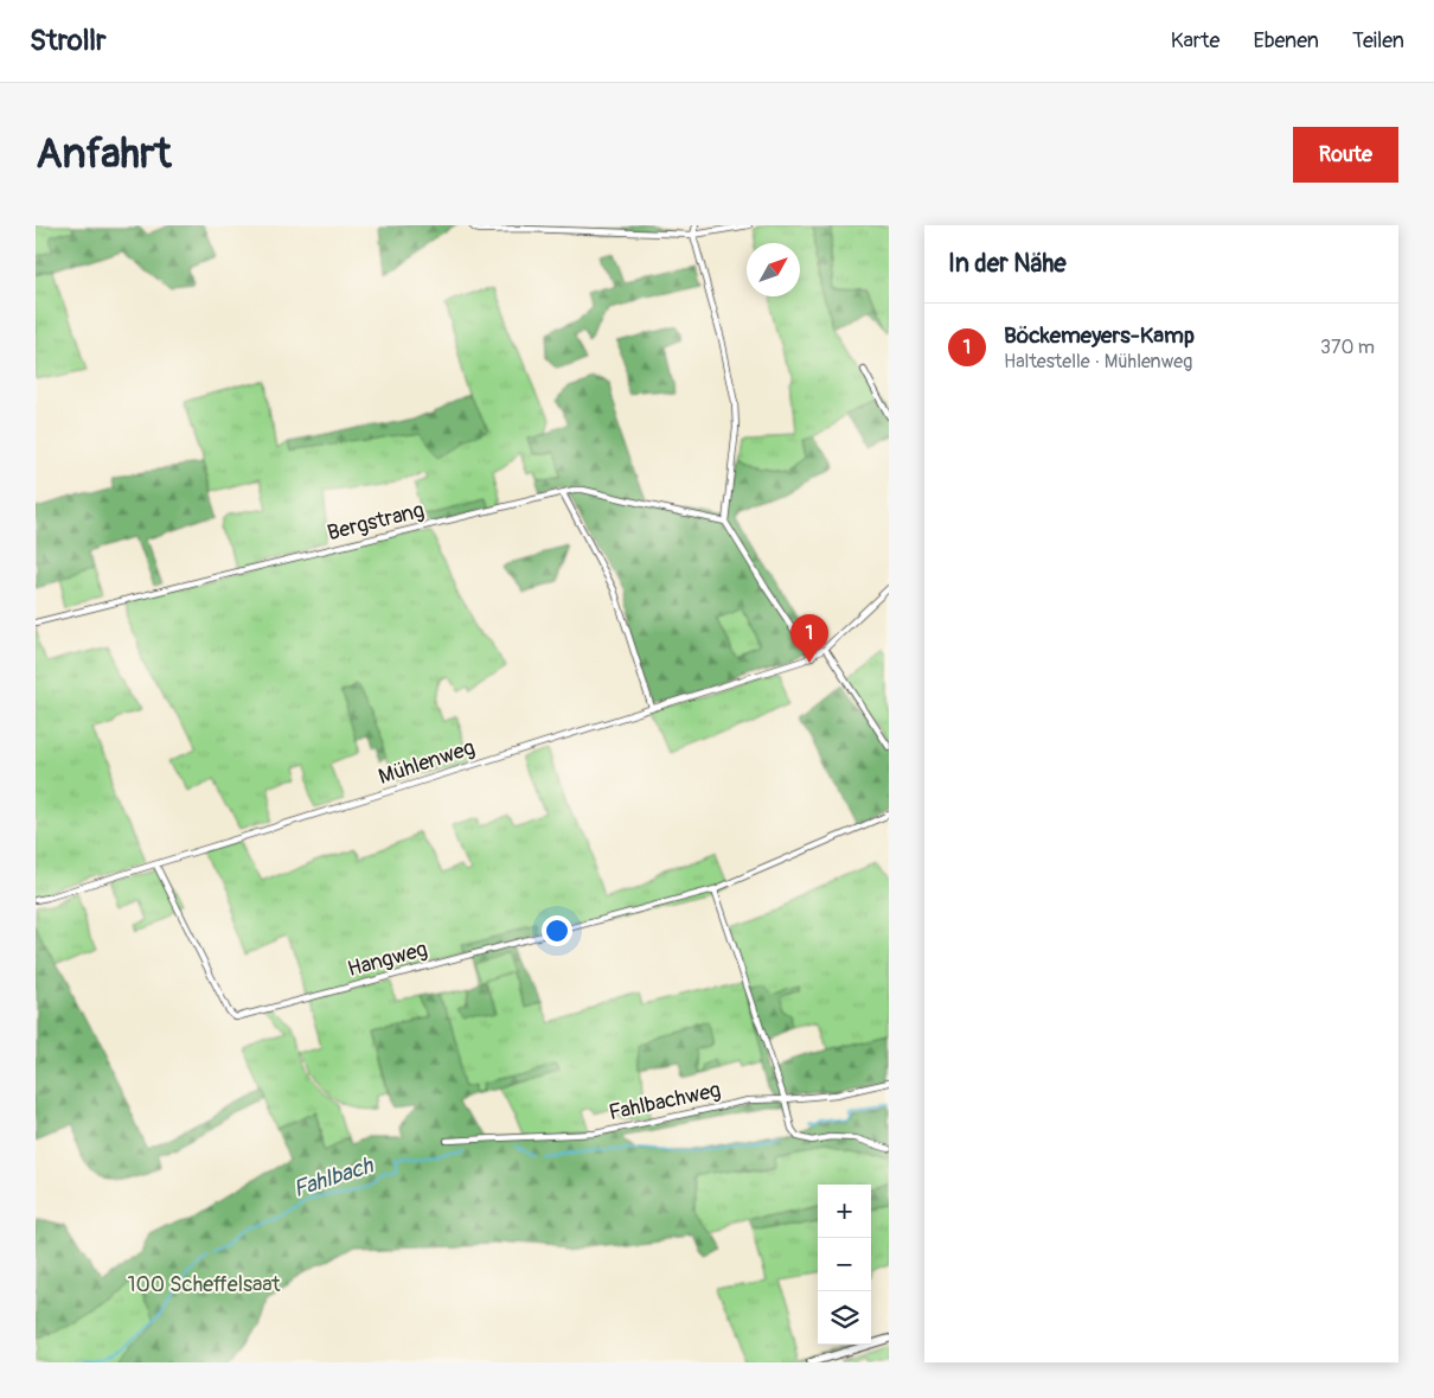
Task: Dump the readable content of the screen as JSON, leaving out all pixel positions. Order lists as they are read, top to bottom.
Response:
{
  "streets": {
    "street": [
      "Bergstrang",
      "Mühlenweg",
      "Hangweg",
      "Fahlbachweg"
    ]
  },
  "crossings": [
    ["Mühlenweg", "Hangweg"]
  ],
  "water": ["Fahlbach"],
  "parks": ["100 Scheffelsaat"],
  "north": "top right",
  "page": {
    "header": "Strollr",
    "nav": ["Karte", "Ebenen", "Teilen"],
    "buttons": "Route",
    "title": "Anfahrt",
    "heading": "In der Nähe",
    "list": [
      {
        "mark": "1",
        "name": "Böckemeyers-Kamp",
        "note": "Haltestelle · Mühlenweg",
        "value": "370 m"
      }
    ],
    "pins": "1",
    "map_buttons": ["+", "−"]
  }
}
